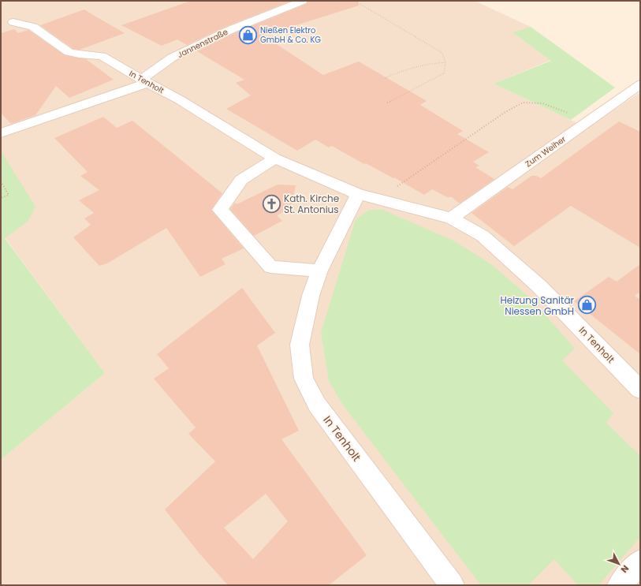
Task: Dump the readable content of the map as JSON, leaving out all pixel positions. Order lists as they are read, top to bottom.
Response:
{
  "streets": {
    "street": ["Jannenstraße", "In Tenholt", "Zum Weiher"]
  },
  "crossings": [
    ["Jannenstraße", "In Tenholt"],
    ["In Tenholt", "Zum Weiher"]
  ],
  "places": {
    "shop": ["Nießen Elektro GmbH & Co. KG", "Heizung Sanitär Niessen GmbH"],
    "church": ["Kath. Kirche St. Antonius"]
  },
  "north": "bottom right"
}
